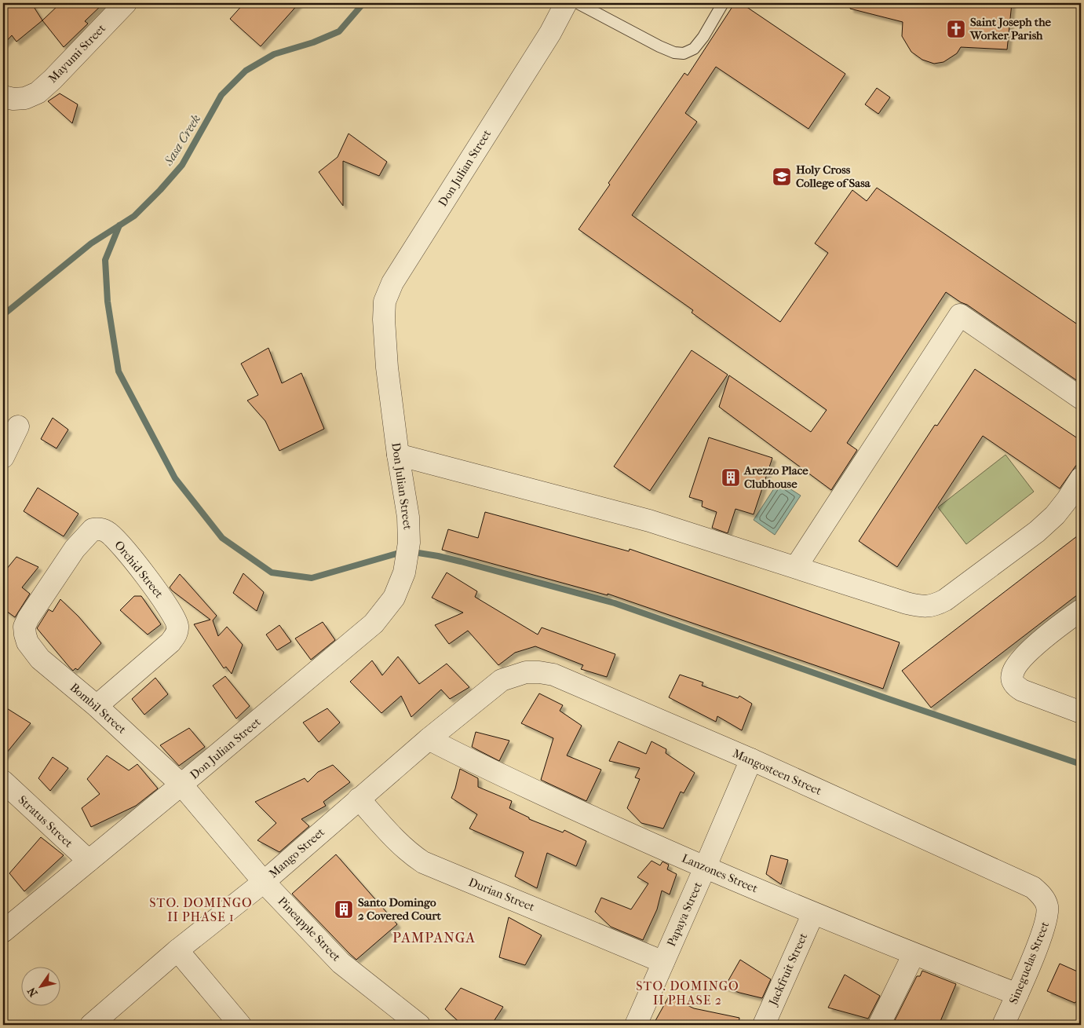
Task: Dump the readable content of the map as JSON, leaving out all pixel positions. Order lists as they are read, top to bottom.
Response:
{
  "streets": {
    "street": [
      "Mayumi Street",
      "Don Julian Street",
      "Orchid Street",
      "Bombil Street",
      "Mangosteen Street",
      "Stratus Street",
      "Mango Street",
      "Lanzones Street",
      "Durian Street",
      "Papaya Street",
      "Pineapple Street",
      "Sineguelas Street",
      "Jackfruit Street"
    ]
  },
  "crossings": [
    ["Don Julian Street", "Bombil Street"],
    ["Don Julian Street", "Stratus Street"],
    ["Don Julian Street", "Pineapple Street"],
    ["Orchid Street", "Bombil Street"],
    ["Bombil Street", "Pineapple Street"],
    ["Mangosteen Street", "Mango Street"],
    ["Mangosteen Street", "Papaya Street"],
    ["Mangosteen Street", "Sineguelas Street"],
    ["Mango Street", "Lanzones Street"],
    ["Mango Street", "Durian Street"],
    ["Mango Street", "Pineapple Street"],
    ["Lanzones Street", "Papaya Street"],
    ["Lanzones Street", "Sineguelas Street"],
    ["Lanzones Street", "Jackfruit Street"],
    ["Durian Street", "Papaya Street"]
  ],
  "districts": ["STO. DOMINGO II PHASE 1", "PAMPANGA", "STO. DOMINGO II PHASE 2"],
  "water": ["Sasa Creek"],
  "places": {
    "church": ["Saint Joseph the Worker Parish"],
    "school or university": ["Holy Cross College of Sasa"],
    "building": ["Arezzo Place Clubhouse", "Santo Domingo 2 Covered Court"]
  },
  "north": "bottom left"
}
